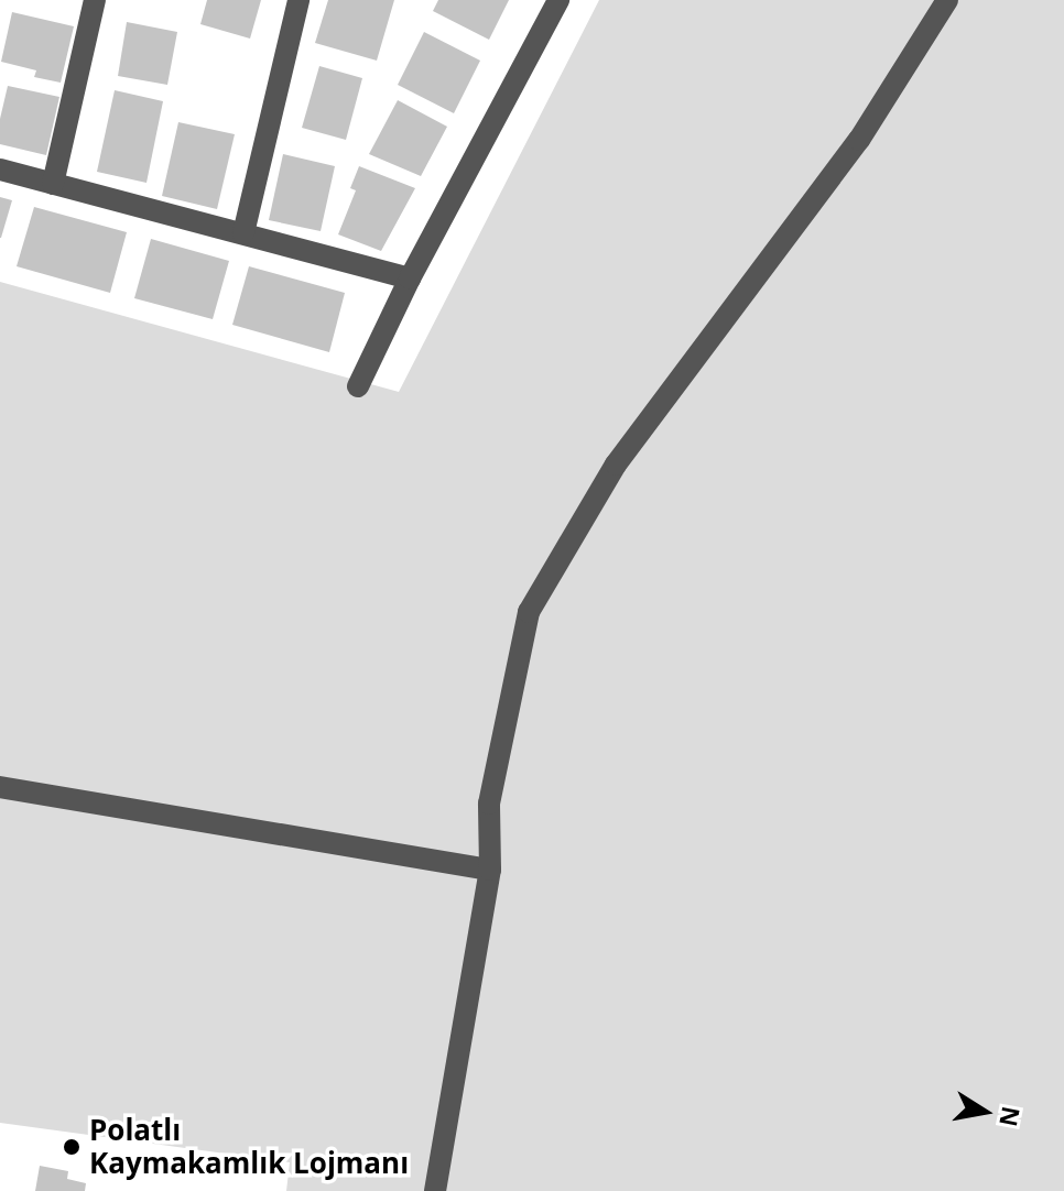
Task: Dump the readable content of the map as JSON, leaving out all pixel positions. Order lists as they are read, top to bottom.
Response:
{
  "places": ["Polatlı Kaymakamlık Lojmanı"],
  "north": "right"
}
